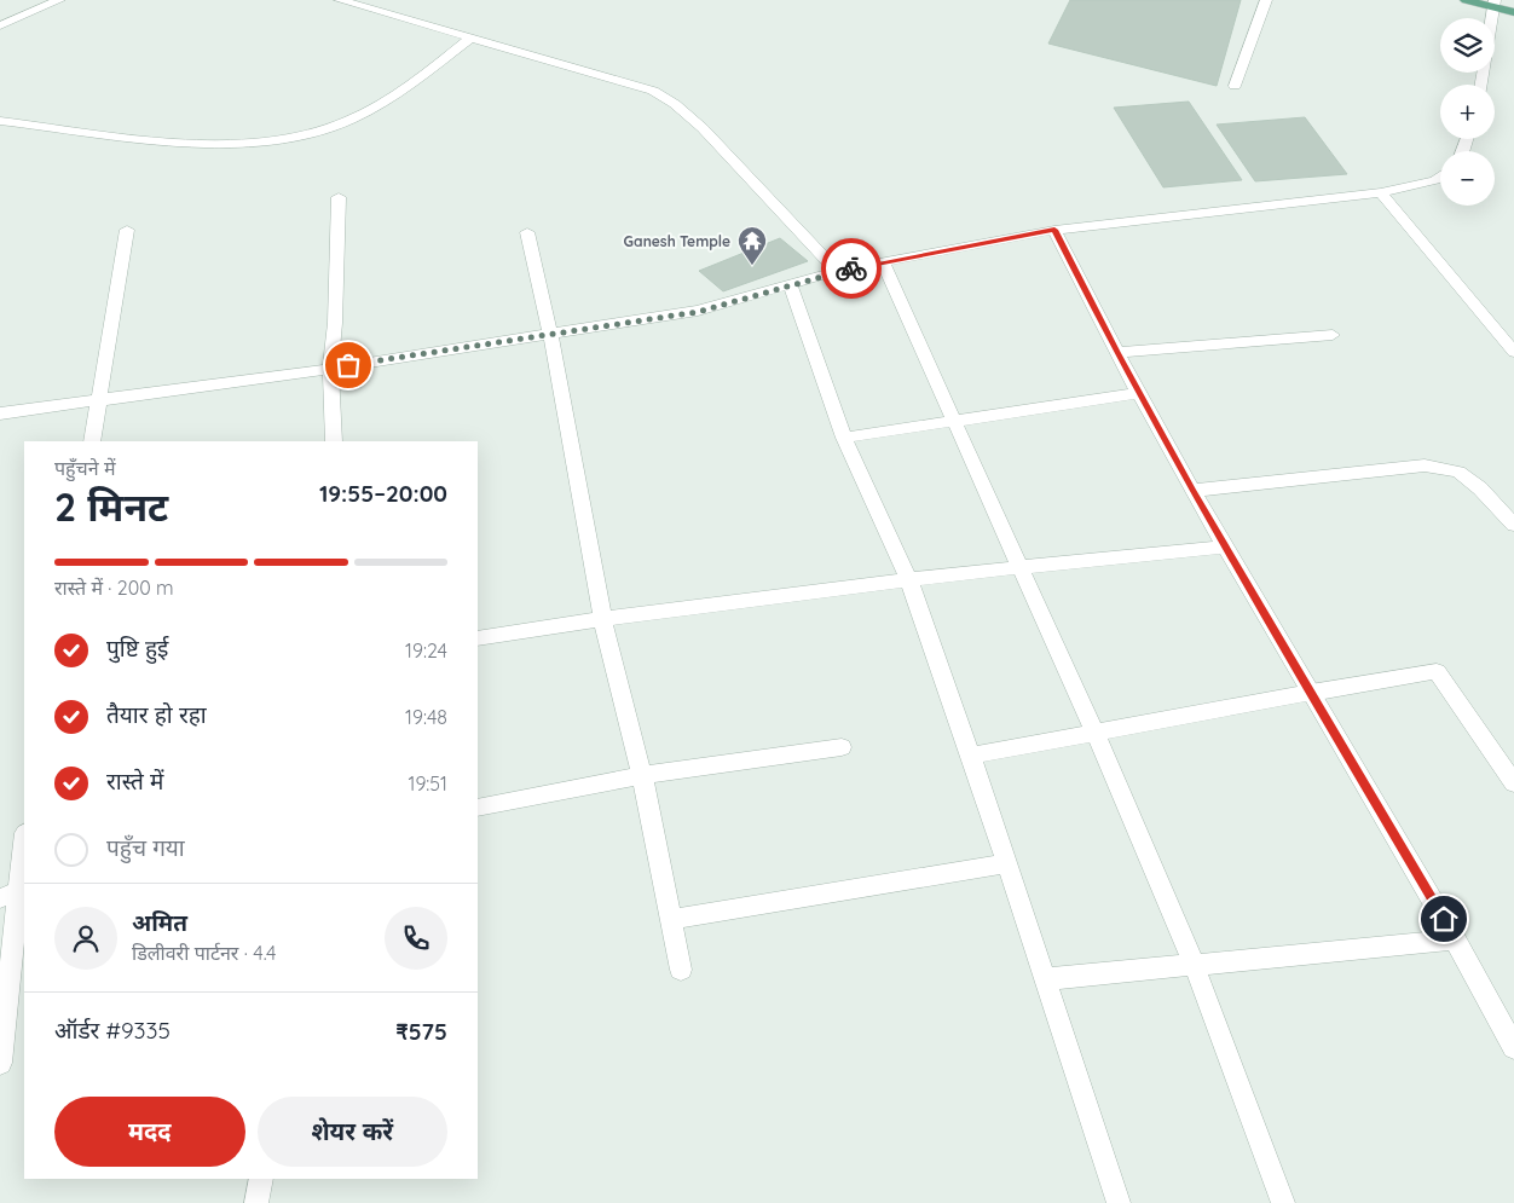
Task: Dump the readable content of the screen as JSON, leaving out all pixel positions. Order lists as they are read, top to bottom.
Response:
{
  "places": {
    "temple": ["Ganesh Temple"]
  },
  "page": {
    "map_buttons": ["+", "−"],
    "heading": ["2 मिनट", "पहुँचने में", "19:55–20:00"],
    "panel": [
      "अमित",
      "डिलीवरी पार्टनर · 4.4",
      "ऑर्डर #9335",
      "₹575"
    ],
    "bar": "रास्ते में · 200 m",
    "list": [
      ["पुष्टि हुई", "19:24"],
      ["तैयार हो रहा", "19:48"],
      ["रास्ते में", "19:51"],
      "पहुँच गया"
    ],
    "buttons": ["मदद", "शेयर करें"]
  }
}
